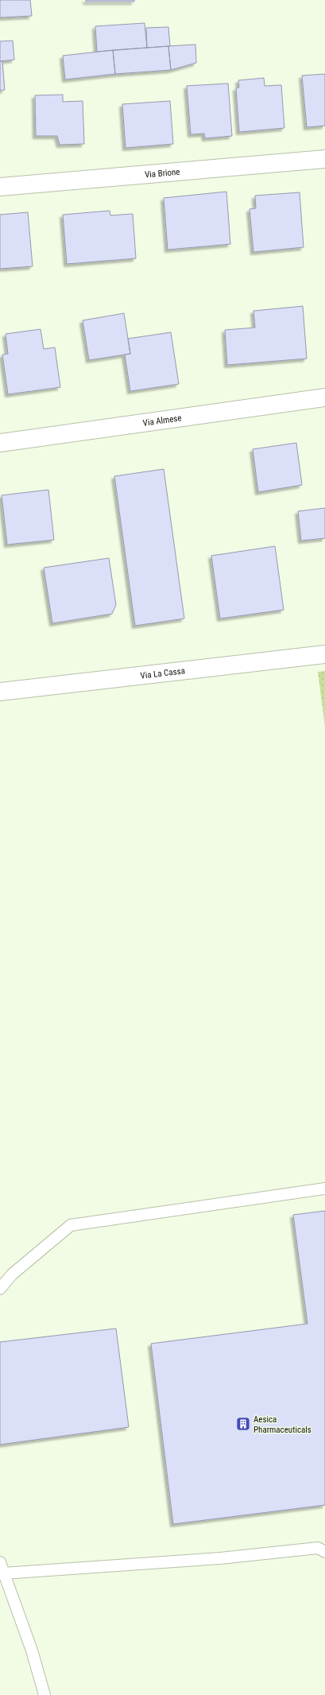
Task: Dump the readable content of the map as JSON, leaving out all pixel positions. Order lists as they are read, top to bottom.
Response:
{
  "streets": {
    "street": ["Via Brione", "Via Almese", "Via La Cassa"]
  },
  "places": {
    "building": ["Aesica Pharmaceuticals"]
  }
}
